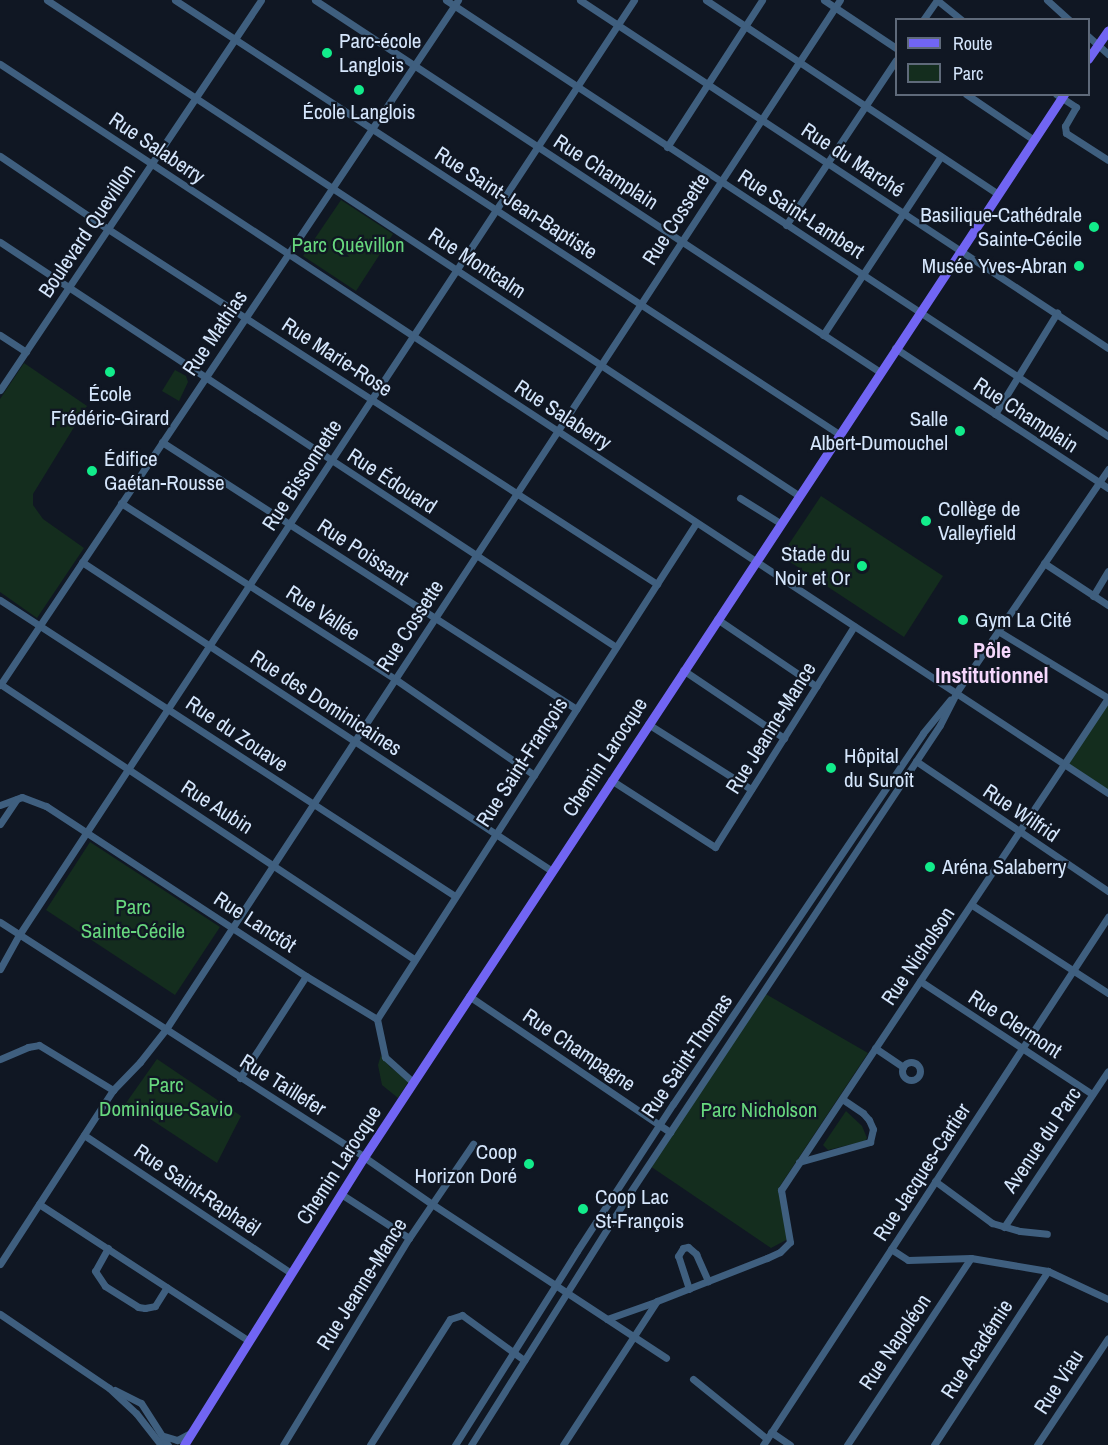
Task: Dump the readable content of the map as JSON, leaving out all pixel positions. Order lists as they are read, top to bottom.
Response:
{
  "streets": {
    "main road": ["Chemin Larocque"],
    "street": [
      "Rue Salaberry",
      "Rue du Marché",
      "Rue Champlain",
      "Rue Saint-Jean-Baptiste",
      "Rue Saint-Lambert",
      "Rue Cossette",
      "Boulevard Quevillon",
      "Rue Montcalm",
      "Rue Mathias",
      "Rue Marie-Rose",
      "Rue Bissonnette",
      "Rue Édouard",
      "Rue Poissant",
      "Rue Vallée",
      "Rue des Dominicaines",
      "Rue Jeanne-Mance",
      "Rue du Zouave",
      "Rue Saint-François",
      "Rue Aubin",
      "Rue Wilfrid",
      "Rue Lanctôt",
      "Rue Nicholson",
      "Rue Clermont",
      "Rue Champagne",
      "Rue Saint-Thomas",
      "Rue Taillefer",
      "Avenue du Parc",
      "Rue Jacques-Cartier",
      "Rue Saint-Raphaël",
      "Rue Napoléon",
      "Rue Académie",
      "Rue Viau"
    ]
  },
  "crossings": [
    ["Rue Salaberry", "Rue Cossette"],
    ["Rue Salaberry", "Boulevard Quevillon"],
    ["Rue Salaberry", "Rue Mathias"],
    ["Rue Salaberry", "Rue Bissonnette"],
    ["Rue Salaberry", "Rue Jeanne-Mance"],
    ["Rue Salaberry", "Chemin Larocque"],
    ["Rue Salaberry", "Rue Saint-François"],
    ["Rue Salaberry", "Rue Nicholson"],
    ["Rue Salaberry", "Rue Saint-Thomas"],
    ["Rue du Marché", "Rue Cossette"],
    ["Rue du Marché", "Rue Bissonnette"],
    ["Rue du Marché", "Chemin Larocque"],
    ["Rue Champlain", "Rue Cossette"],
    ["Rue Champlain", "Rue Mathias"],
    ["Rue Champlain", "Rue Bissonnette"],
    ["Rue Champlain", "Chemin Larocque"],
    ["Rue Champlain", "Rue Saint-Thomas"],
    ["Rue Saint-Jean-Baptiste", "Rue Cossette"],
    ["Rue Saint-Jean-Baptiste", "Boulevard Quevillon"],
    ["Rue Saint-Jean-Baptiste", "Rue Mathias"],
    ["Rue Saint-Jean-Baptiste", "Rue Bissonnette"],
    ["Rue Saint-Jean-Baptiste", "Chemin Larocque"],
    ["Rue Saint-Lambert", "Rue Cossette"],
    ["Rue Saint-Lambert", "Rue Mathias"],
    ["Rue Saint-Lambert", "Rue Bissonnette"],
    ["Rue Saint-Lambert", "Chemin Larocque"],
    ["Rue Cossette", "Rue Montcalm"],
    ["Rue Cossette", "Rue Marie-Rose"],
    ["Rue Cossette", "Rue Édouard"],
    ["Rue Cossette", "Rue Poissant"],
    ["Rue Cossette", "Rue Vallée"],
    ["Rue Cossette", "Rue des Dominicaines"],
    ["Rue Cossette", "Rue du Zouave"],
    ["Rue Cossette", "Rue Aubin"],
    ["Rue Cossette", "Rue Lanctôt"],
    ["Rue Cossette", "Rue Taillefer"],
    ["Rue Cossette", "Rue Saint-Raphaël"],
    ["Boulevard Quevillon", "Rue Montcalm"],
    ["Boulevard Quevillon", "Rue Marie-Rose"],
    ["Boulevard Quevillon", "Rue Édouard"],
    ["Rue Montcalm", "Rue Mathias"],
    ["Rue Montcalm", "Rue Bissonnette"],
    ["Rue Montcalm", "Chemin Larocque"],
    ["Rue Mathias", "Rue Marie-Rose"],
    ["Rue Mathias", "Rue Édouard"],
    ["Rue Mathias", "Rue Poissant"],
    ["Rue Mathias", "Rue Vallée"],
    ["Rue Mathias", "Rue des Dominicaines"],
    ["Rue Mathias", "Rue du Zouave"],
    ["Rue Mathias", "Rue Aubin"],
    ["Rue Marie-Rose", "Rue Bissonnette"],
    ["Rue Marie-Rose", "Rue Saint-François"],
    ["Rue Bissonnette", "Rue Édouard"],
    ["Rue Bissonnette", "Rue Poissant"],
    ["Rue Bissonnette", "Rue Vallée"],
    ["Rue Bissonnette", "Rue des Dominicaines"],
    ["Rue Bissonnette", "Rue du Zouave"],
    ["Rue Bissonnette", "Rue Aubin"],
    ["Rue Bissonnette", "Rue Lanctôt"],
    ["Rue Bissonnette", "Rue Taillefer"],
    ["Rue Édouard", "Rue Saint-François"],
    ["Rue Poissant", "Rue Saint-François"],
    ["Rue Vallée", "Rue Saint-François"],
    ["Rue des Dominicaines", "Chemin Larocque"],
    ["Rue des Dominicaines", "Rue Saint-François"],
    ["Rue Jeanne-Mance", "Chemin Larocque"],
    ["Rue Jeanne-Mance", "Rue Taillefer"],
    ["Rue du Zouave", "Rue Saint-François"],
    ["Chemin Larocque", "Rue Champagne"],
    ["Chemin Larocque", "Rue Taillefer"],
    ["Chemin Larocque", "Rue Saint-Raphaël"],
    ["Rue Saint-François", "Rue Aubin"],
    ["Rue Saint-François", "Rue Lanctôt"],
    ["Rue Wilfrid", "Rue Nicholson"],
    ["Rue Wilfrid", "Rue Saint-Thomas"],
    ["Rue Nicholson", "Rue Clermont"],
    ["Rue Clermont", "Avenue du Parc"],
    ["Rue Clermont", "Rue Jacques-Cartier"],
    ["Rue Champagne", "Rue Saint-Thomas"],
    ["Rue Saint-Thomas", "Rue Taillefer"]
  ],
  "districts": ["Pôle Institutionnel"],
  "parks": [
    "Parc Quévillon",
    "Parc Sainte-Cécile",
    "Parc Dominique-Savio",
    "Parc Nicholson"
  ],
  "places": [
    "Parc-école Langlois",
    "École Langlois",
    "Basilique-Cathédrale Sainte-Cécile",
    "Musée Yves-Abran",
    "École Frédéric-Girard",
    "Salle Albert-Dumouchel",
    "Édifice Gaétan-Rousse",
    "Collège de Valleyfield",
    "Stade du Noir et Or",
    "Gym La Cité",
    "Hôpital du Suroît",
    "Aréna Salaberry",
    "Coop Horizon Doré",
    "Coop Lac St-François"
  ],
  "legend": ["Route", "Parc"]
}
